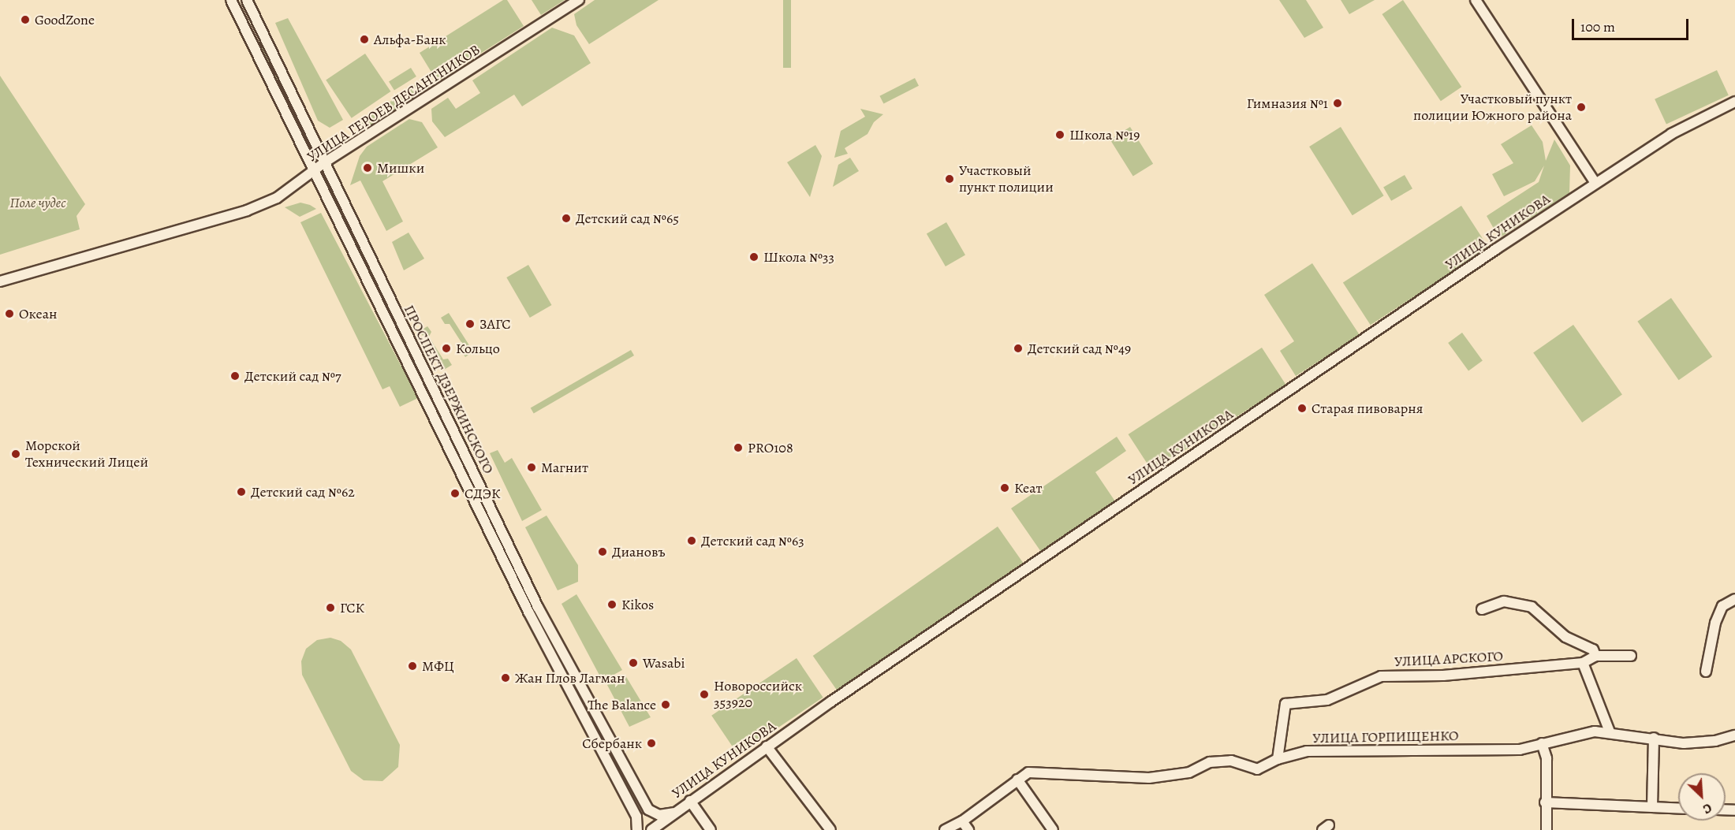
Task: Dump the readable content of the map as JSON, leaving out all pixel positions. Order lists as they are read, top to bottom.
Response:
{
  "streets": {
    "street": [
      "УЛИЦА ГЕРОЕВ ДЕСАНТНИКОВ",
      "УЛИЦА КУНИКОВА",
      "ПРОСПЕКТ ДЗЕРЖИНСКОГО",
      "УЛИЦА АРСКОГО",
      "УЛИЦА ГОРПИЩЕНКО"
    ]
  },
  "crossings": [
    ["УЛИЦА ГЕРОЕВ ДЕСАНТНИКОВ", "ПРОСПЕКТ ДЗЕРЖИНСКОГО"],
    ["УЛИЦА АРСКОГО", "УЛИЦА ГОРПИЩЕНКО"]
  ],
  "parks": ["Поле чудес"],
  "places": [
    "GoodZone",
    "Альфа-Банк",
    "Гимназия №1",
    "Участковый пункт полиции Южного района",
    "Школа №19",
    "Мишки",
    "Участковый пункт полиции",
    "Детский сад №65",
    "Школа №33",
    "Океан",
    "ЗАГС",
    "Кольцо",
    "Детский сад №49",
    "Детский сад №7",
    "Старая пивоварня",
    "PRO108",
    "Морской Технический Лицей",
    "Магнит",
    "Кеат",
    "Детский сад №62",
    "СДЭК",
    "Детский сад №63",
    "Диановъ",
    "Kikos",
    "ГСК",
    "Wasabi",
    "МФЦ",
    "Жан Плов Лагман",
    "Новороссийск 353920",
    "The Balance",
    "Сбербанк"
  ],
  "scale_bar": "100 m",
  "north": "bottom right"
}
